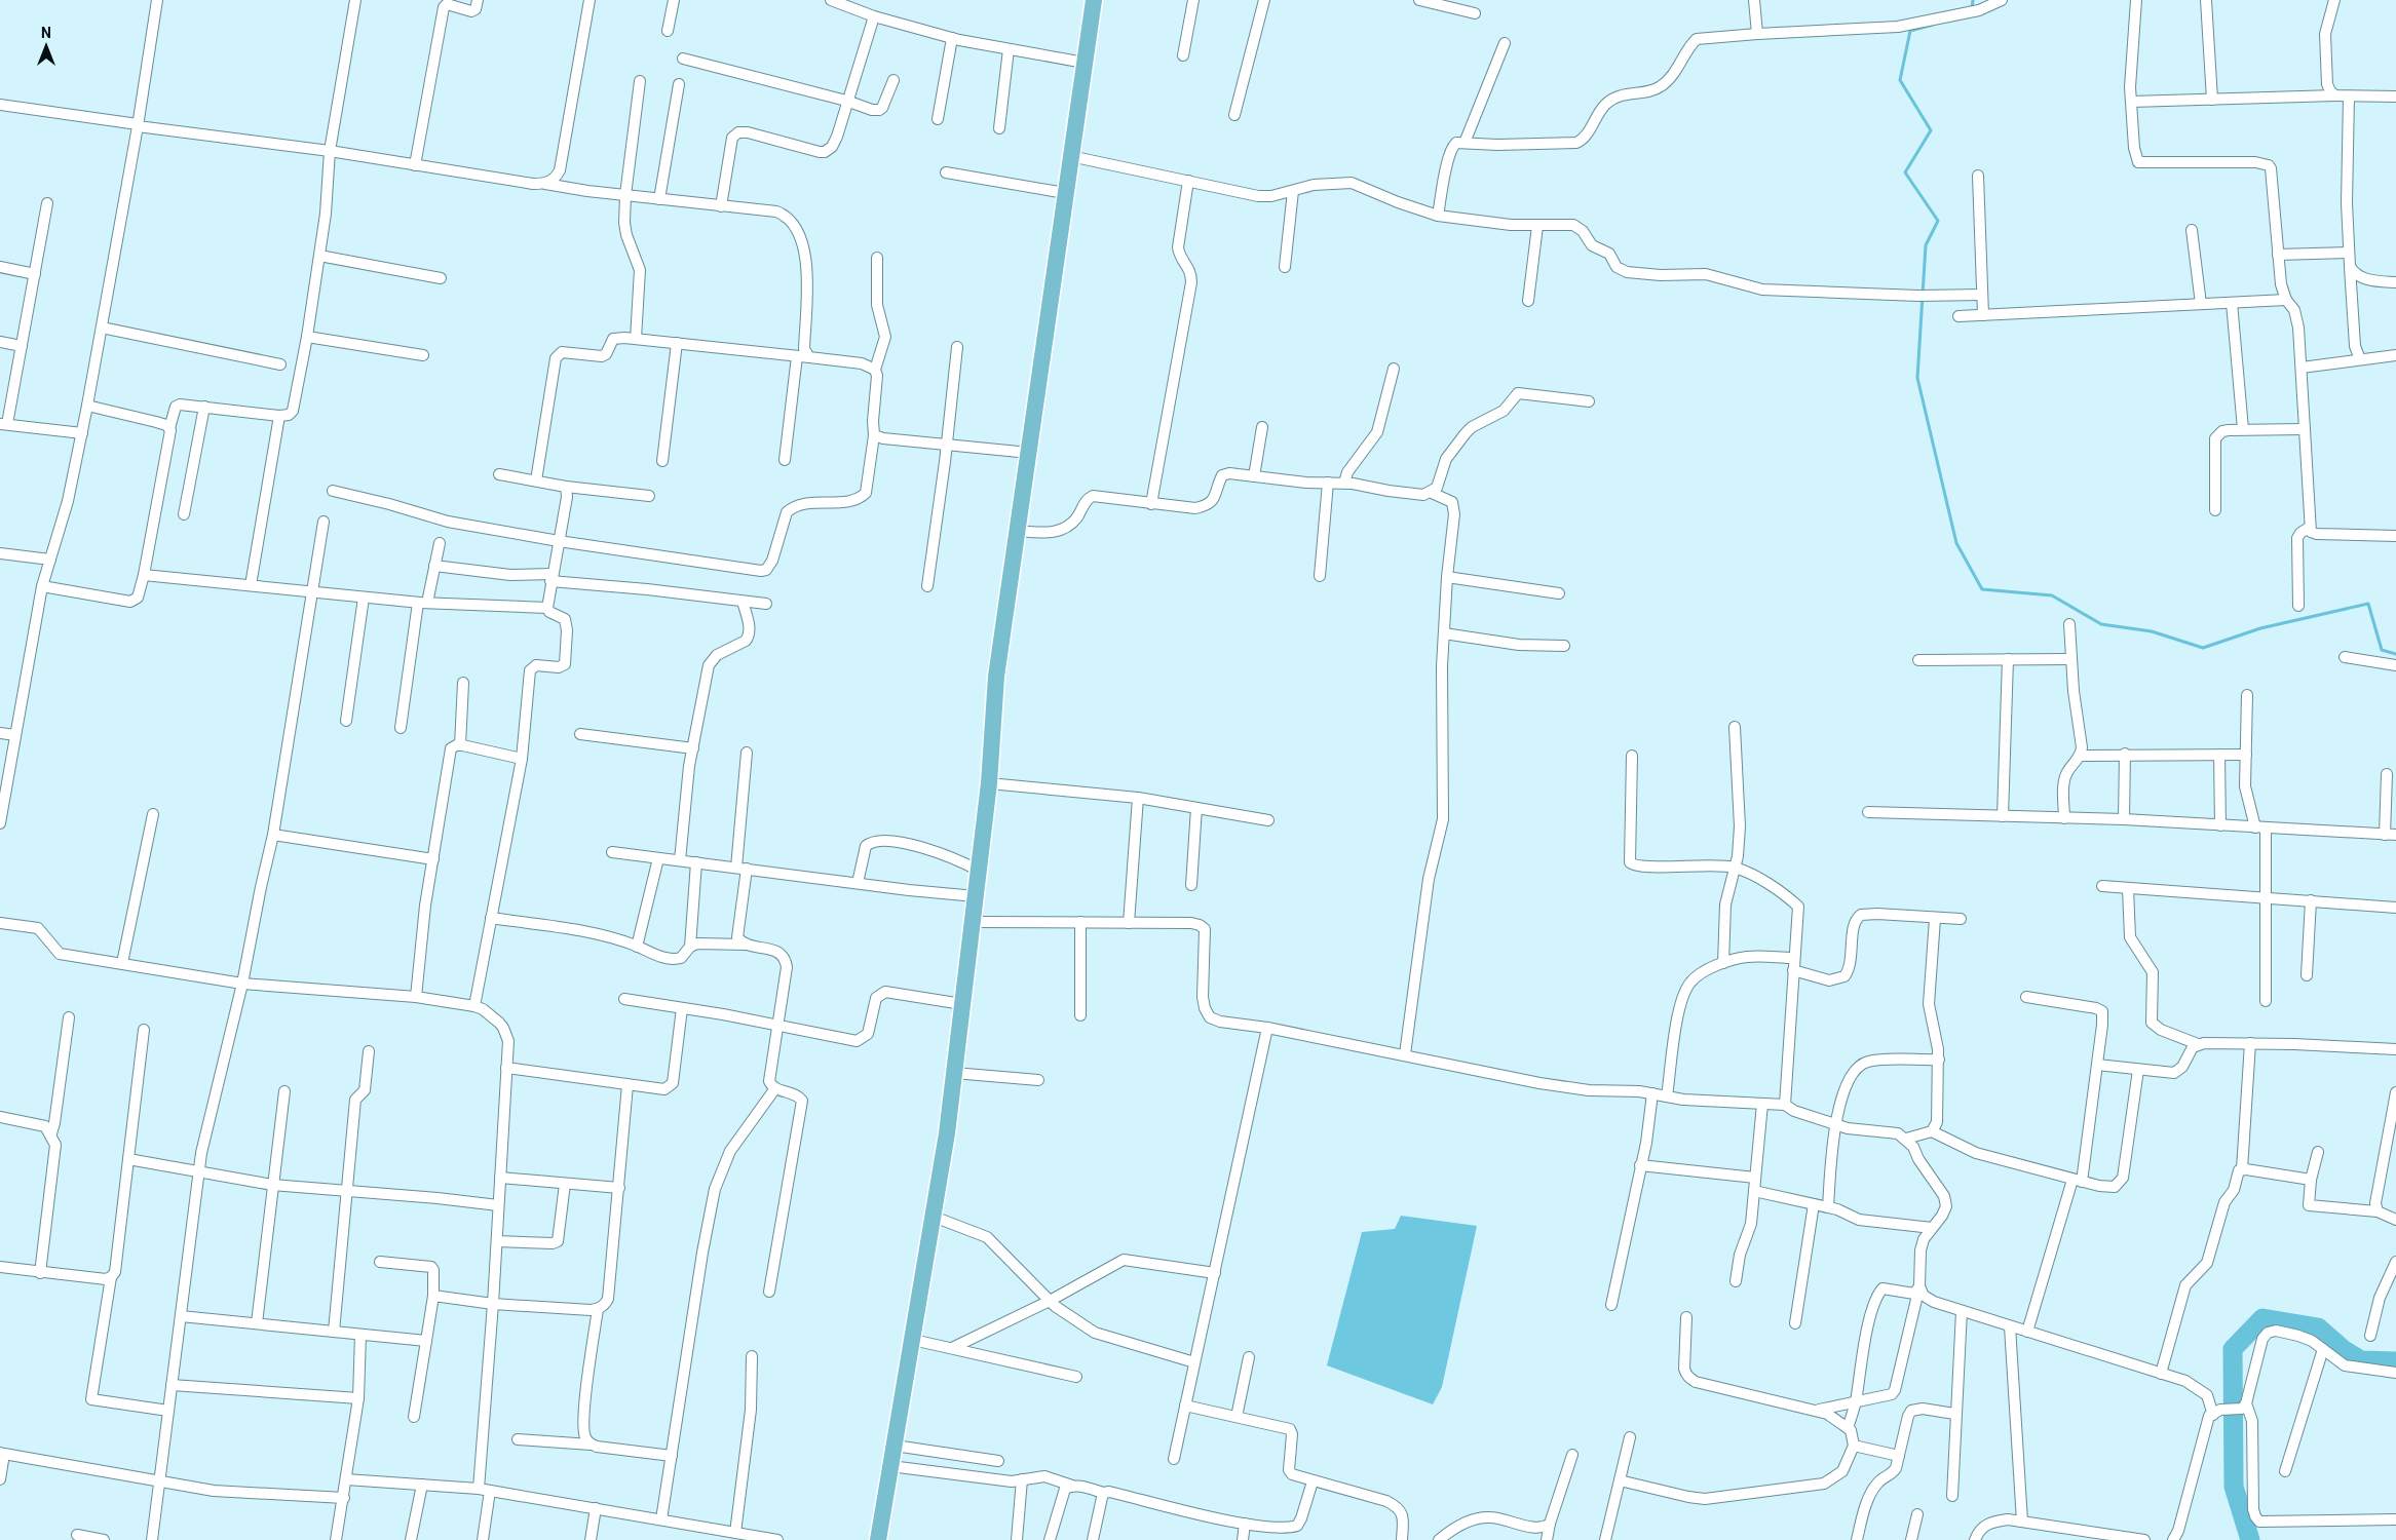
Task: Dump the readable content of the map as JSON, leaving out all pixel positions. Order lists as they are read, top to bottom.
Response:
{
  "north": "top"
}
